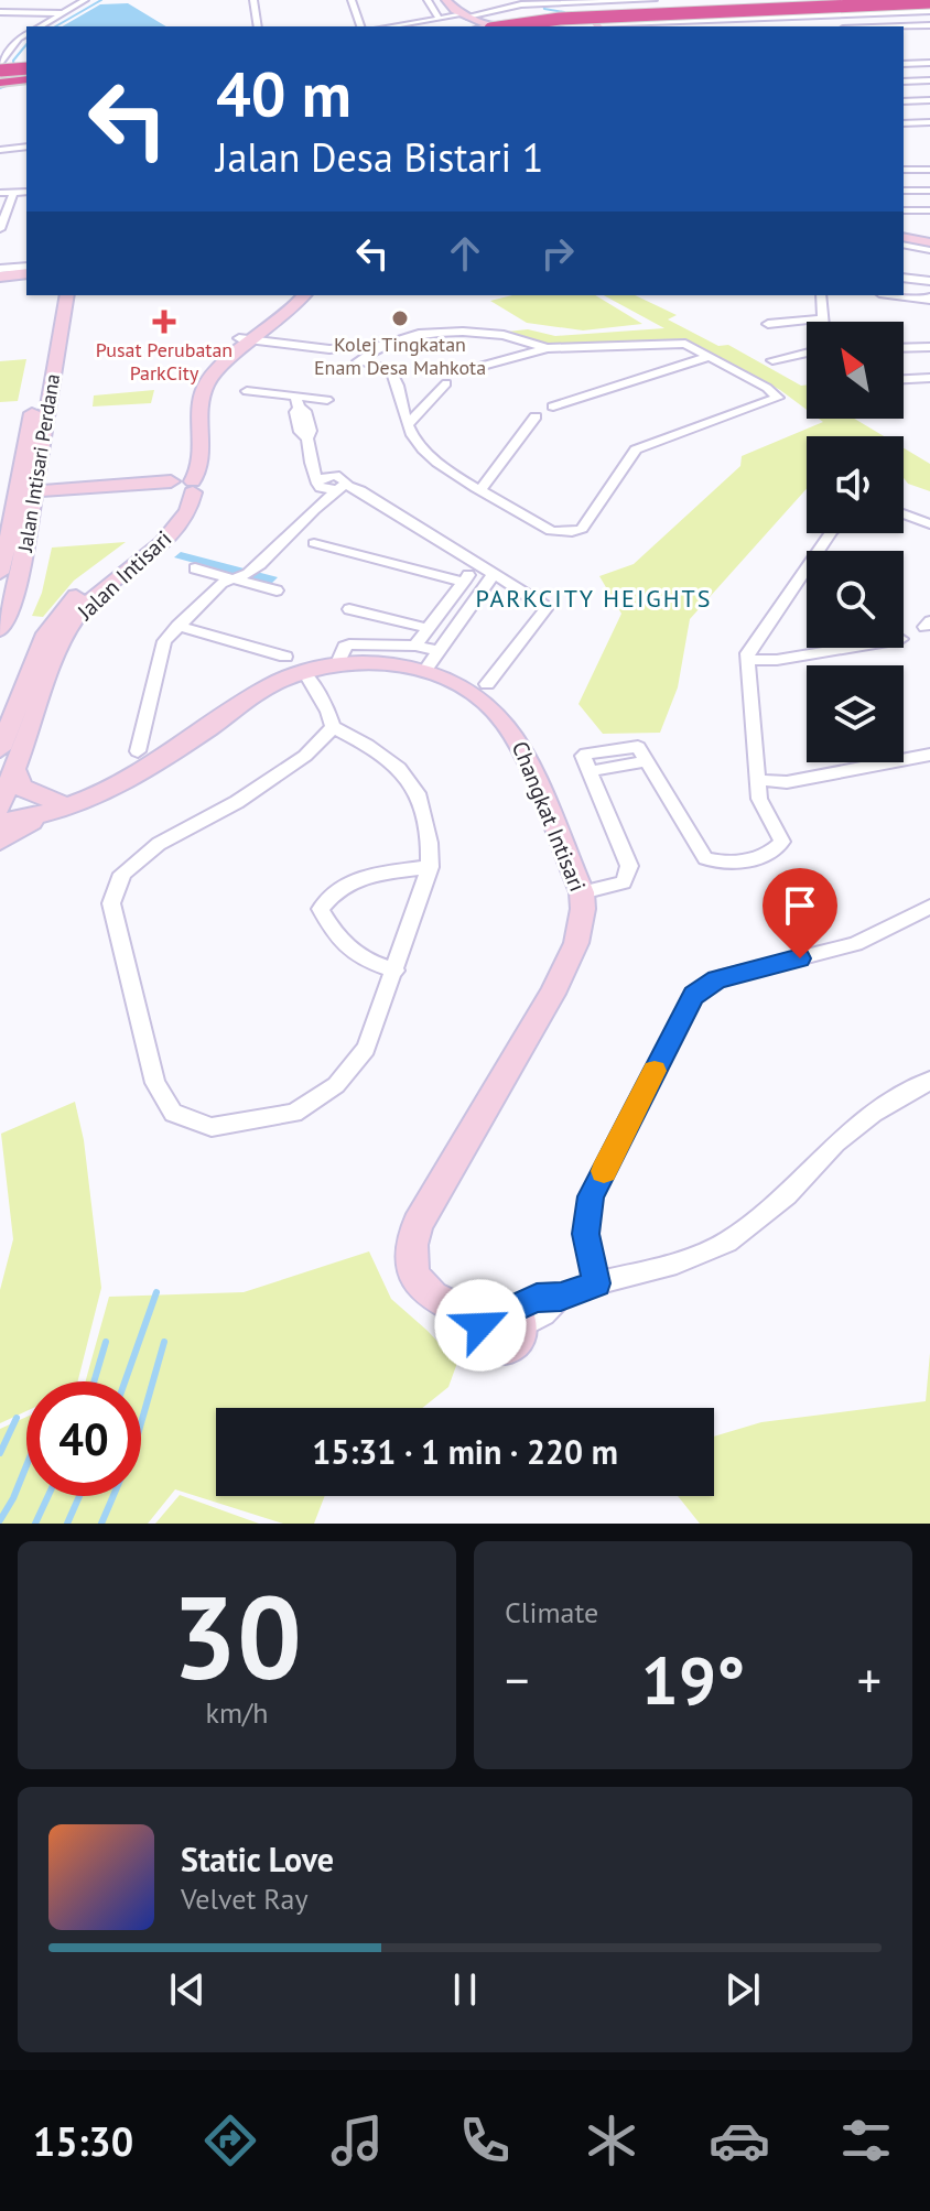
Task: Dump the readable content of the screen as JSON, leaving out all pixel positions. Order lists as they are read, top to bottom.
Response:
{
  "streets": {
    "street": ["Jalan Intisari Perdana", "Jalan Intisari", "Changkat Intisari"]
  },
  "crossings": [
    ["Jalan Intisari", "Changkat Intisari"]
  ],
  "districts": ["PARKCITY HEIGHTS"],
  "places": {
    "other": ["Kolej Tingkatan Enam Desa Mahkota"],
    "health": ["Pusat Perubatan ParkCity"]
  },
  "north": "top left",
  "page": {
    "turn": ["40 m", "Jalan Desa Bistari 1"],
    "limit": "40",
    "trip": "15:31 · 1 min · 220 m",
    "tile": [
      ["30", "km/h"],
      "Climate"
    ],
    "heat": ["−", "19°", "+"],
    "song": ["Static Love", "Velvet Ray"],
    "tabs": "15:30"
  }
}
